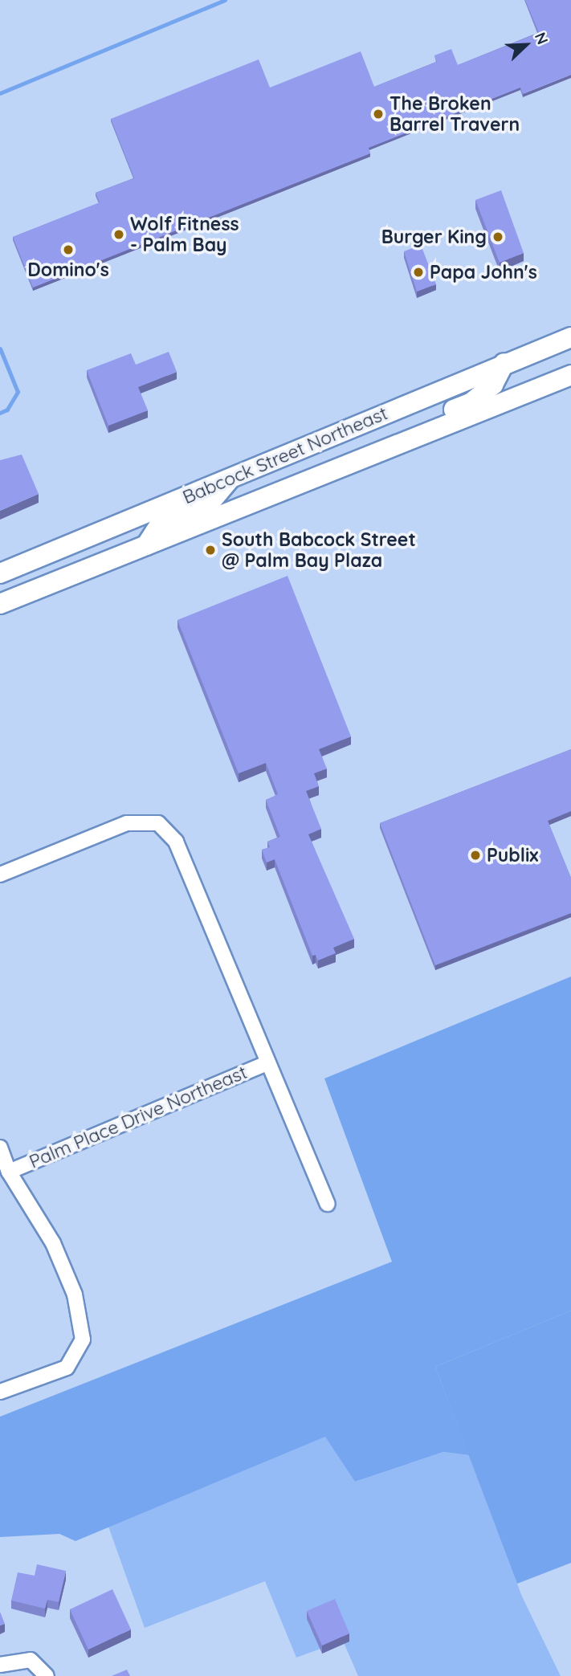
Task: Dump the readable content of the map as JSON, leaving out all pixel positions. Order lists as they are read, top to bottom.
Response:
{
  "streets": {
    "main road": ["Babcock Street Northeast"],
    "street": ["Palm Place Drive Northeast"]
  },
  "places": [
    "The Broken Barrel Travern",
    "Wolf Fitness - Palm Bay",
    "Burger King",
    "Domino's",
    "Papa John's",
    "South Babcock Street @ Palm Bay Plaza",
    "Publix"
  ],
  "north": "top right"
}
